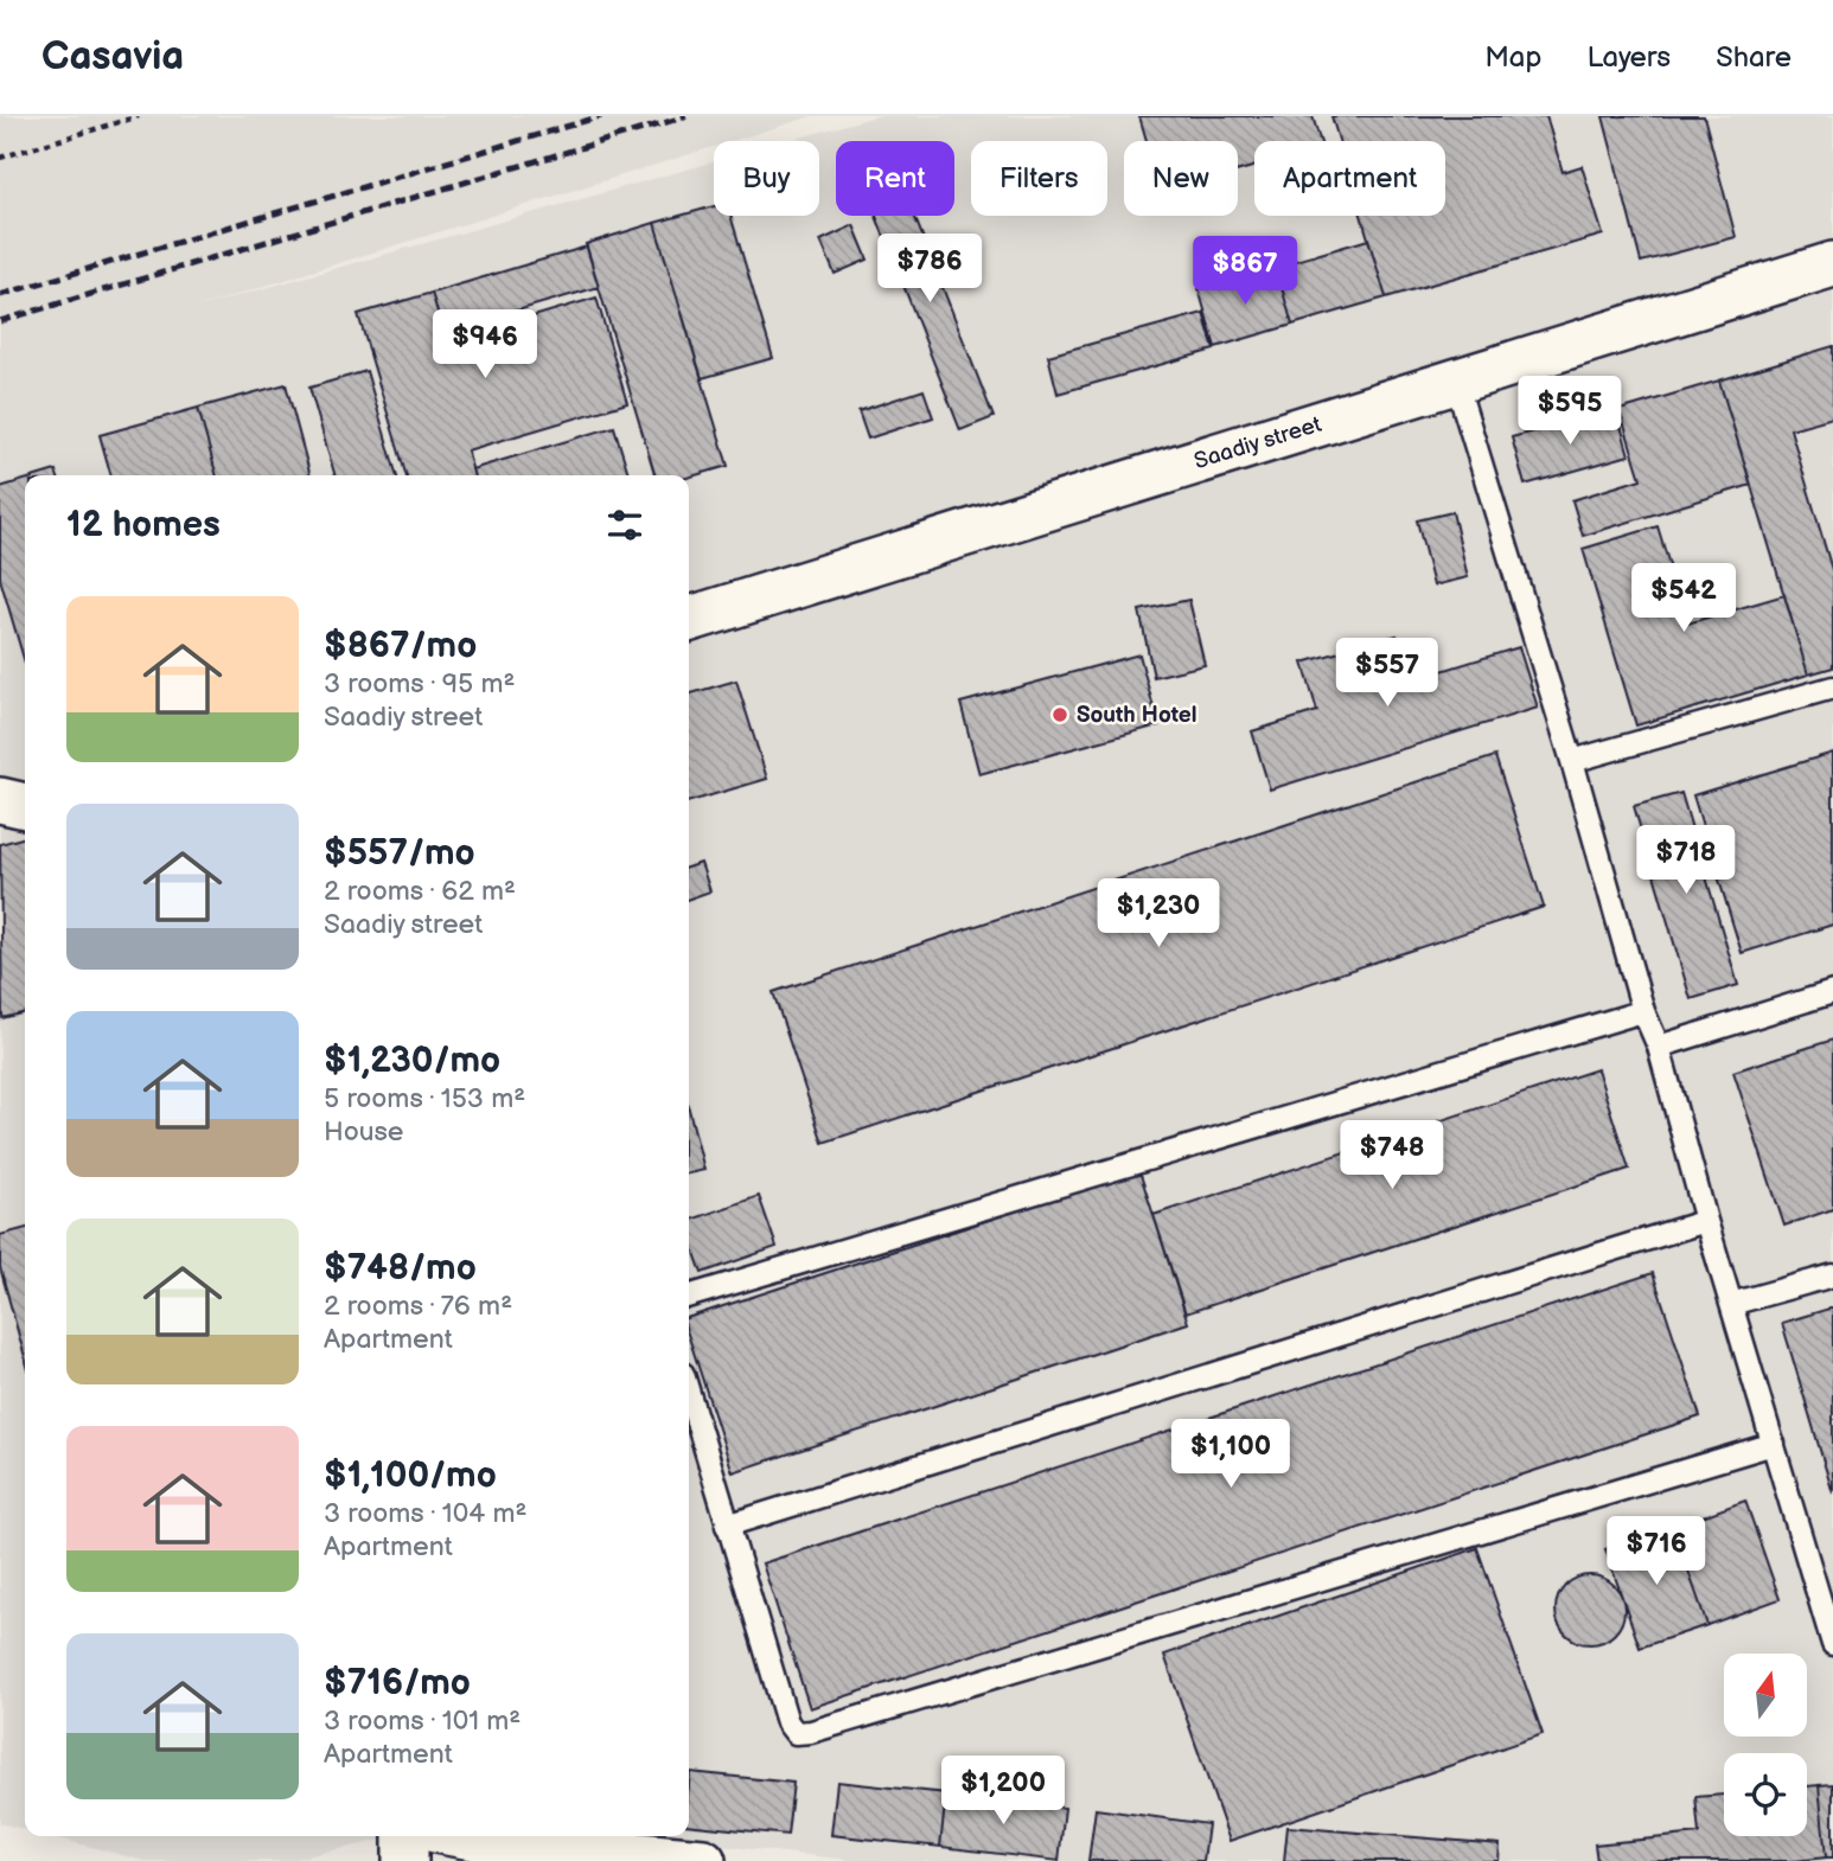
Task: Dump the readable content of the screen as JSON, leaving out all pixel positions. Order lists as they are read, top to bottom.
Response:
{
  "streets": {
    "street": ["Saadiy street"]
  },
  "places": ["South Hotel"],
  "north": "top",
  "page": {
    "header": "Casavia",
    "nav": ["Map", "Layers", "Share"],
    "chip": [
      "Buy",
      "Rent",
      "Filters",
      "New",
      "Apartment"
    ],
    "price": [
      "$786",
      "$867",
      "$946",
      "$595",
      "$542",
      "$557",
      "$718",
      "$1,230",
      "$748",
      "$1,100",
      "$716",
      "$1,200"
    ],
    "heading": "12 homes",
    "list": [
      {
        "name": "$867/mo",
        "note": "3 rooms · 95 m² · Saadiy street"
      },
      {
        "name": "$557/mo",
        "note": "2 rooms · 62 m² · Saadiy street"
      },
      {
        "name": "$1,230/mo",
        "note": "5 rooms · 153 m² · House"
      },
      {
        "name": "$748/mo",
        "note": "2 rooms · 76 m² · Apartment"
      },
      {
        "name": "$1,100/mo",
        "note": "3 rooms · 104 m² · Apartment"
      },
      {
        "name": "$716/mo",
        "note": "3 rooms · 101 m² · Apartment"
      }
    ]
  }
}
